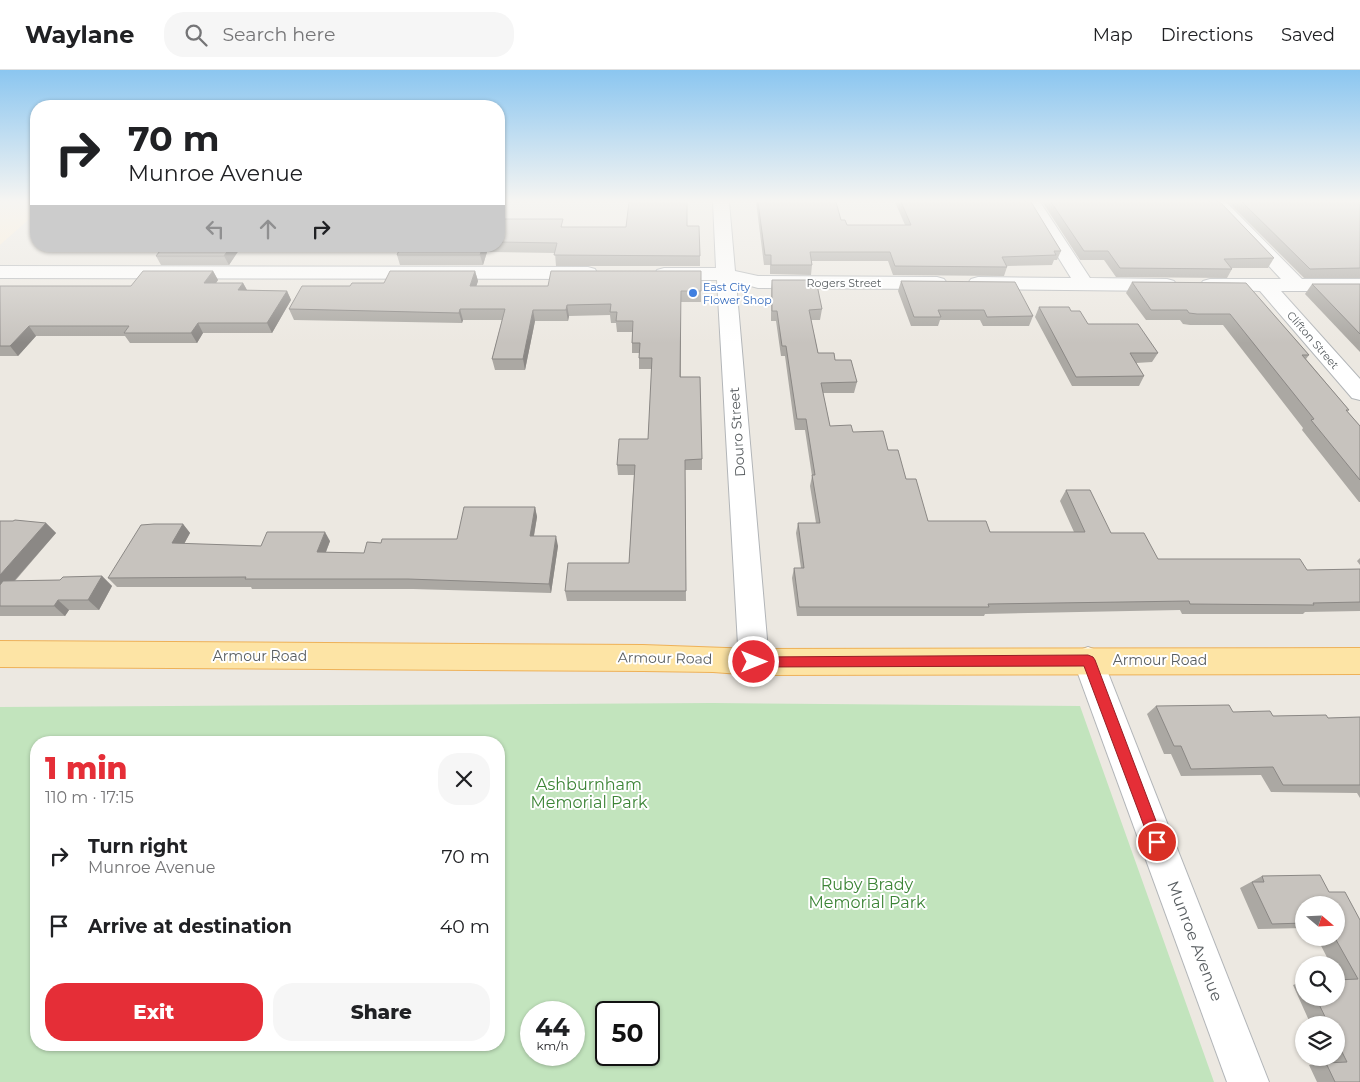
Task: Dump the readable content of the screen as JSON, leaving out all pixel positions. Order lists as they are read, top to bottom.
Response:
{
  "streets": {
    "main road": ["Armour Road"],
    "street": [
      "Rogers Street",
      "Clifton Street",
      "Douro Street",
      "Munroe Avenue"
    ]
  },
  "crossings": [
    ["Rogers Street", "Clifton Street"],
    ["Rogers Street", "Douro Street"],
    ["Douro Street", "Armour Road"],
    ["Armour Road", "Munroe Avenue"]
  ],
  "parks": ["Ashburnham Memorial Park", "Ruby Brady Memorial Park"],
  "places": ["East City Flower Shop"],
  "north": "right",
  "page": {
    "header": "Waylane",
    "search": "Search here",
    "nav": ["Map", "Directions", "Saved"],
    "turn": ["70 m", "Munroe Avenue"],
    "heading": ["1 min", "110 m · 17:15"],
    "list": [
      {
        "name": "Turn right",
        "note": "Munroe Avenue",
        "value": "70 m"
      },
      {
        "name": "Arrive at destination",
        "value": "40 m"
      }
    ],
    "buttons": ["Exit", "Share"],
    "speed": "44 km/h",
    "limit": "50"
  }
}
